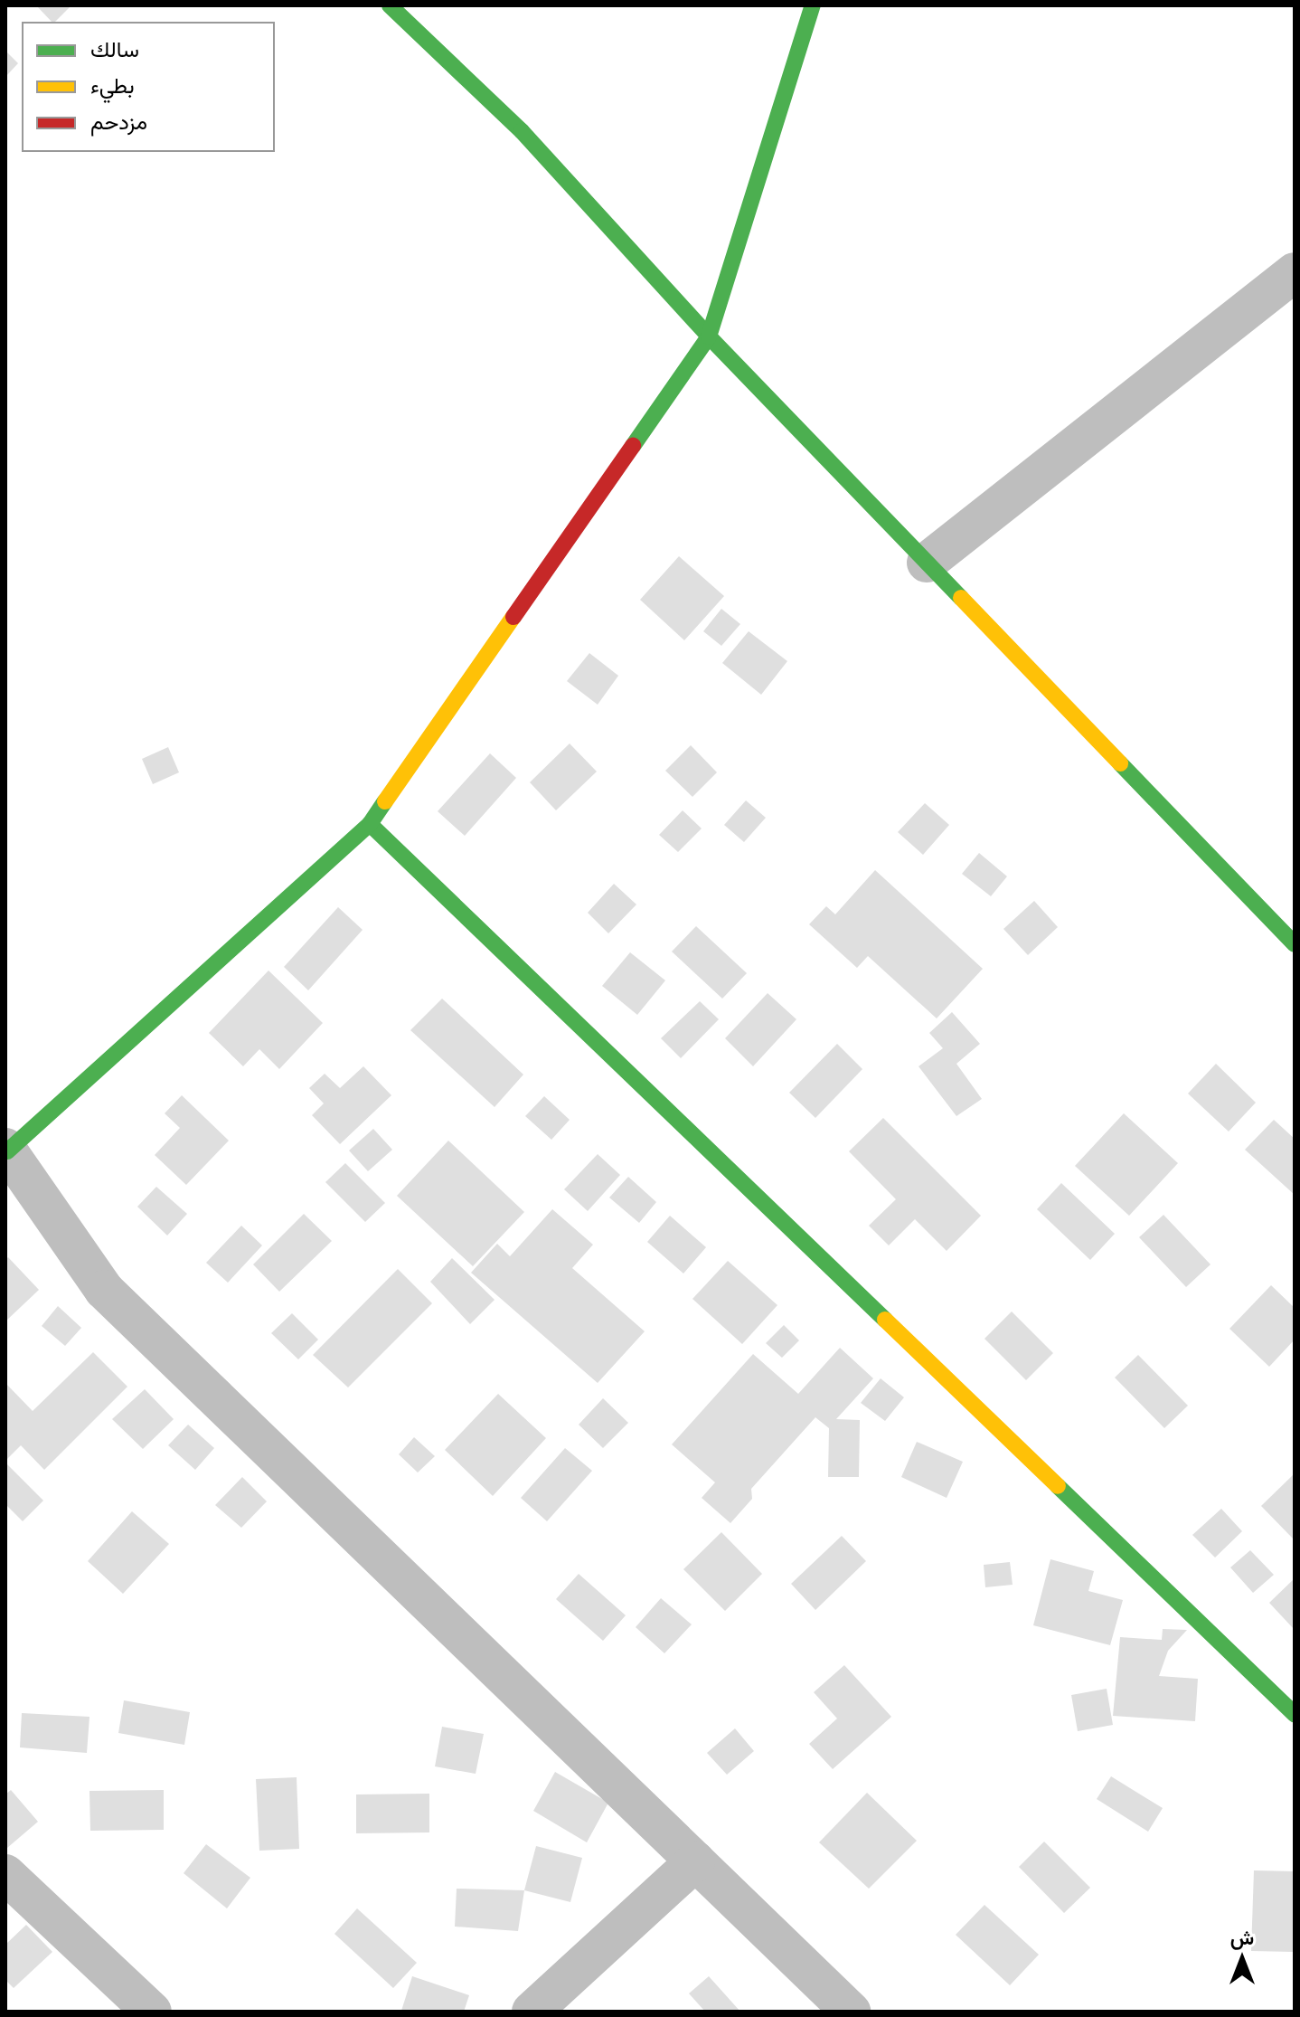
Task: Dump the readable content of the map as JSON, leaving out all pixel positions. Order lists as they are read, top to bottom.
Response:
{
  "legend": ["سالك", "بطيء", "مزدحم"],
  "north": "top"
}
